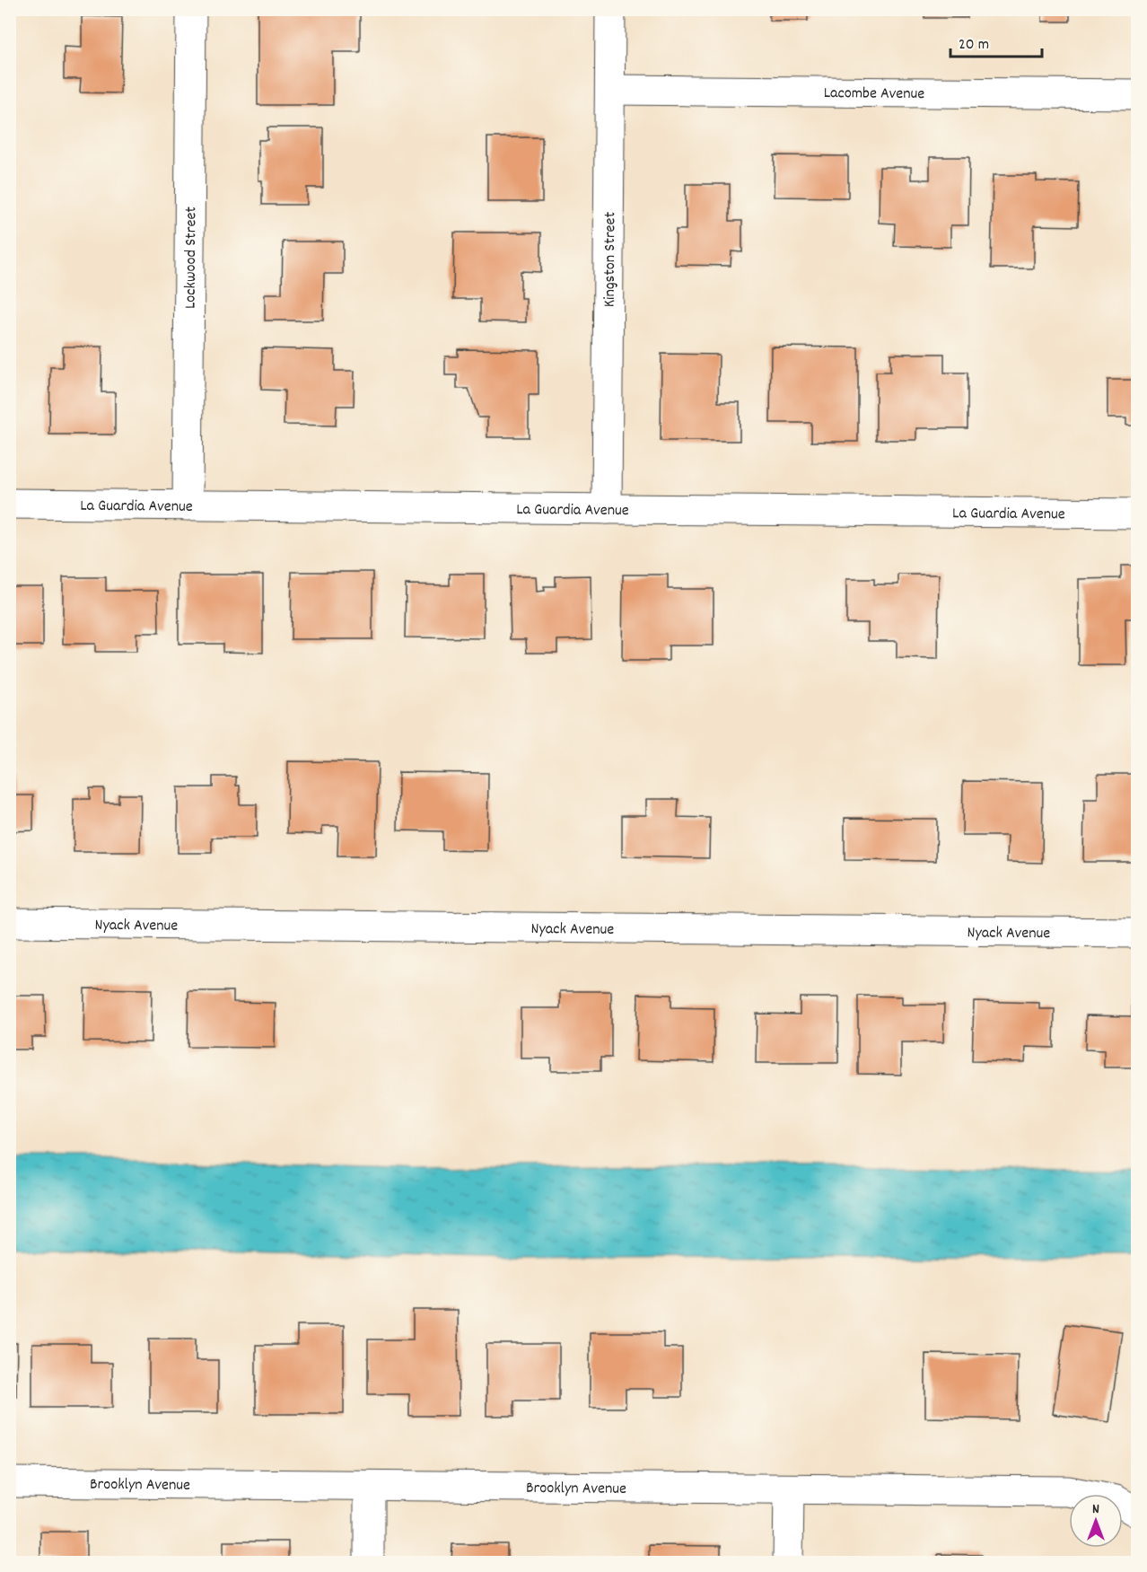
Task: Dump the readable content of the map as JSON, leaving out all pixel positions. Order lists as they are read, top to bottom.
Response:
{
  "streets": {
    "street": [
      "Lacombe Avenue",
      "Lockwood Street",
      "Kingston Street",
      "La Guardia Avenue",
      "Nyack Avenue",
      "Brooklyn Avenue"
    ]
  },
  "crossings": [
    ["Lacombe Avenue", "Kingston Street"],
    ["Lockwood Street", "La Guardia Avenue"],
    ["Kingston Street", "La Guardia Avenue"]
  ],
  "scale_bar": "20 m",
  "north": "top"
}
